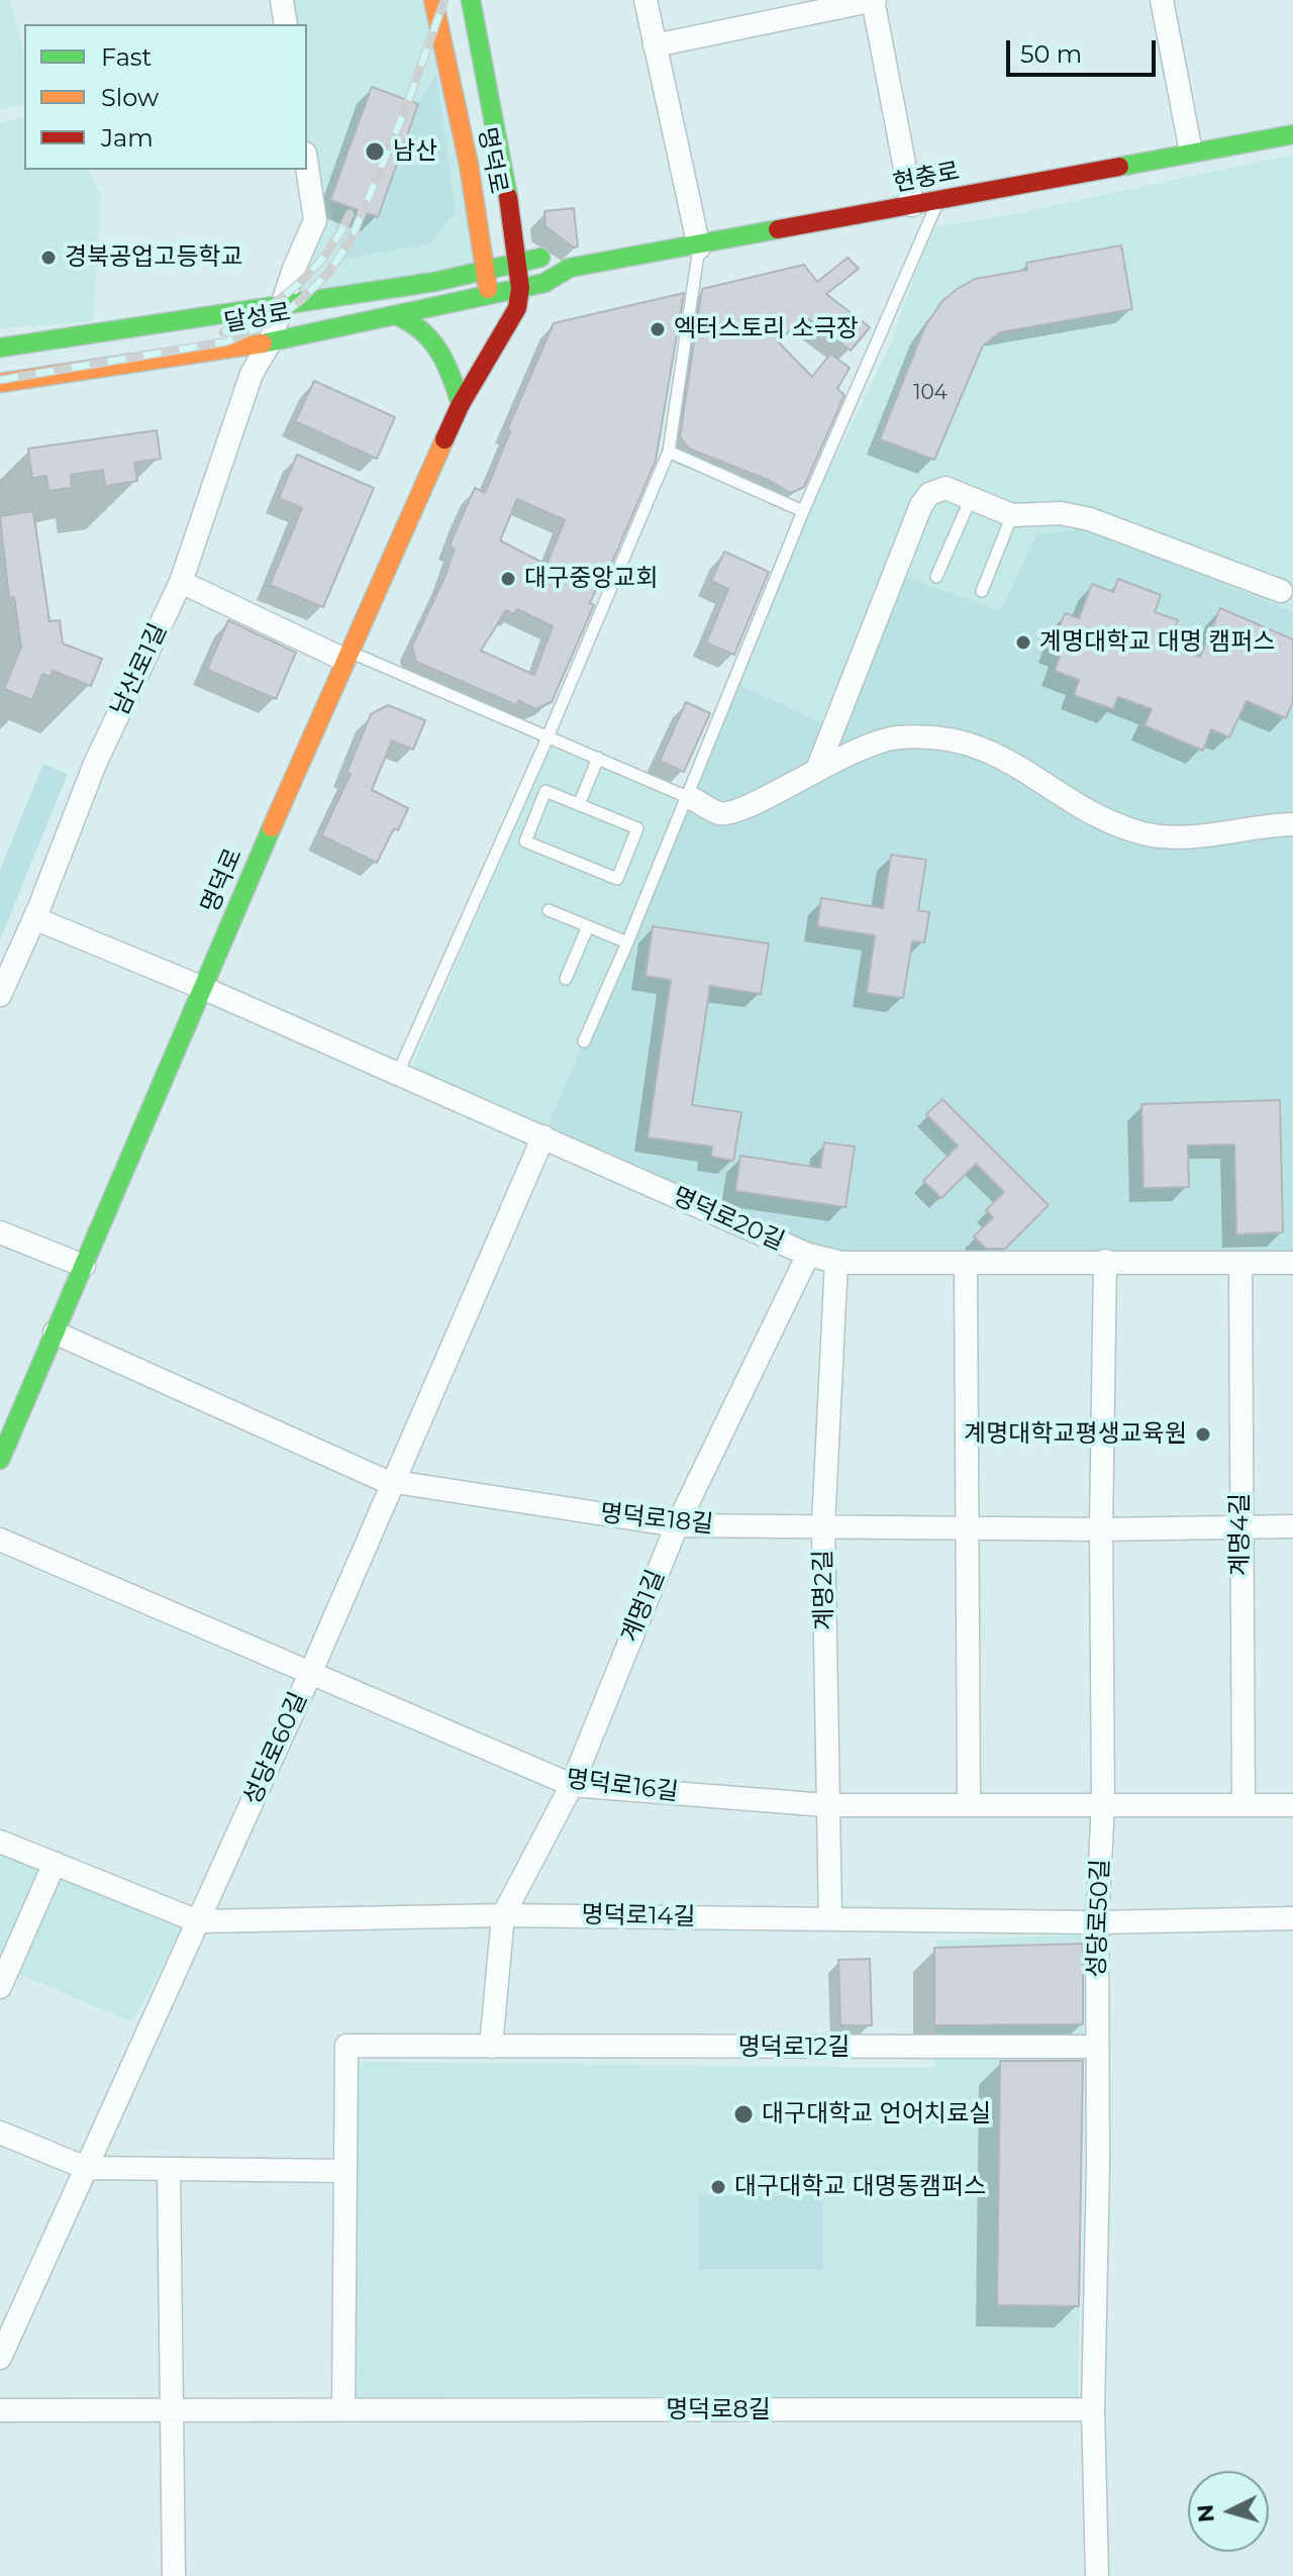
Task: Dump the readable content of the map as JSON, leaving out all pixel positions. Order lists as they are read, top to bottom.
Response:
{
  "streets": {
    "main road": ["명덕로", "현충로", "달성로"],
    "street": [
      "남산로1길",
      "명덕로20길",
      "명덕로18길",
      "계명4길",
      "계명2길",
      "계명1길",
      "성당로60길",
      "명덕로16길",
      "명덕로14길",
      "성당로50길",
      "명덕로12길",
      "명덕로8길"
    ]
  },
  "crossings": [
    ["명덕로", "현충로"],
    ["명덕로", "달성로"],
    ["명덕로", "명덕로20길"],
    ["명덕로", "명덕로18길"],
    ["현충로", "달성로"],
    ["현충로", "남산로1길"],
    ["달성로", "남산로1길"],
    ["남산로1길", "명덕로20길"],
    ["명덕로20길", "계명4길"],
    ["명덕로20길", "계명2길"],
    ["명덕로20길", "계명1길"],
    ["명덕로20길", "성당로60길"],
    ["명덕로20길", "성당로50길"],
    ["명덕로18길", "계명4길"],
    ["명덕로18길", "계명2길"],
    ["명덕로18길", "계명1길"],
    ["명덕로18길", "성당로60길"],
    ["명덕로18길", "성당로50길"],
    ["계명4길", "명덕로16길"],
    ["계명2길", "명덕로16길"],
    ["계명2길", "명덕로14길"],
    ["계명1길", "명덕로16길"],
    ["계명1길", "명덕로14길"],
    ["성당로60길", "명덕로16길"],
    ["성당로60길", "명덕로14길"],
    ["명덕로16길", "성당로50길"],
    ["명덕로14길", "성당로50길"],
    ["성당로50길", "명덕로12길"],
    ["성당로50길", "명덕로8길"]
  ],
  "places": [
    "남산",
    "경북공업고등학교",
    "엑터스토리 소극장",
    "대구중앙교회",
    "계명대학교 대명 캠퍼스",
    "계명대학교평생교육원",
    "대구대학교 언어치료실",
    "대구대학교 대명동캠퍼스"
  ],
  "house_numbers": ["104"],
  "legend": ["Fast", "Slow", "Jam"],
  "scale_bar": "50 m",
  "north": "left"
}
